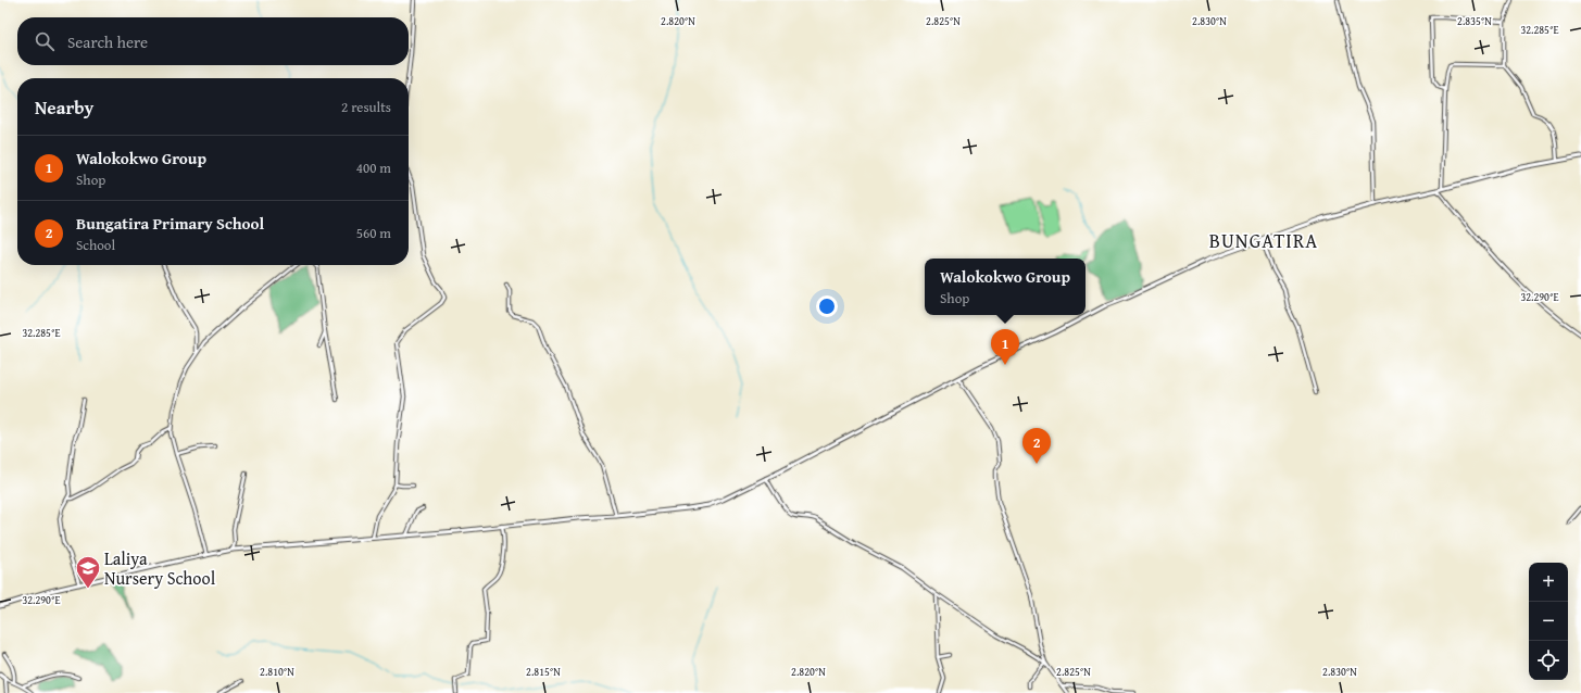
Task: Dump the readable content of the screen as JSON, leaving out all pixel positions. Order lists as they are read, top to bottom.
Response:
{
  "districts": ["BUNGATIRA"],
  "places": {
    "school or university": ["Laliya Nursery School"]
  },
  "page": {
    "search": "Search here",
    "heading": ["Nearby", "2 results"],
    "list": [
      {
        "mark": "1",
        "name": "Walokokwo Group",
        "note": "Shop",
        "value": "400 m"
      },
      {
        "mark": "2",
        "name": "Bungatira Primary School",
        "note": "School",
        "value": "560 m"
      }
    ],
    "popup": ["Walokokwo Group", "Shop"],
    "pins": ["1", "2"],
    "map_buttons": ["+", "−"]
  },
  "coordinates": [
    "2.820°N",
    "2.825°N",
    "2.830°N",
    "2.835°N",
    "32.285°E",
    "32.290°E",
    "2.810°N",
    "2.815°N"
  ]
}
